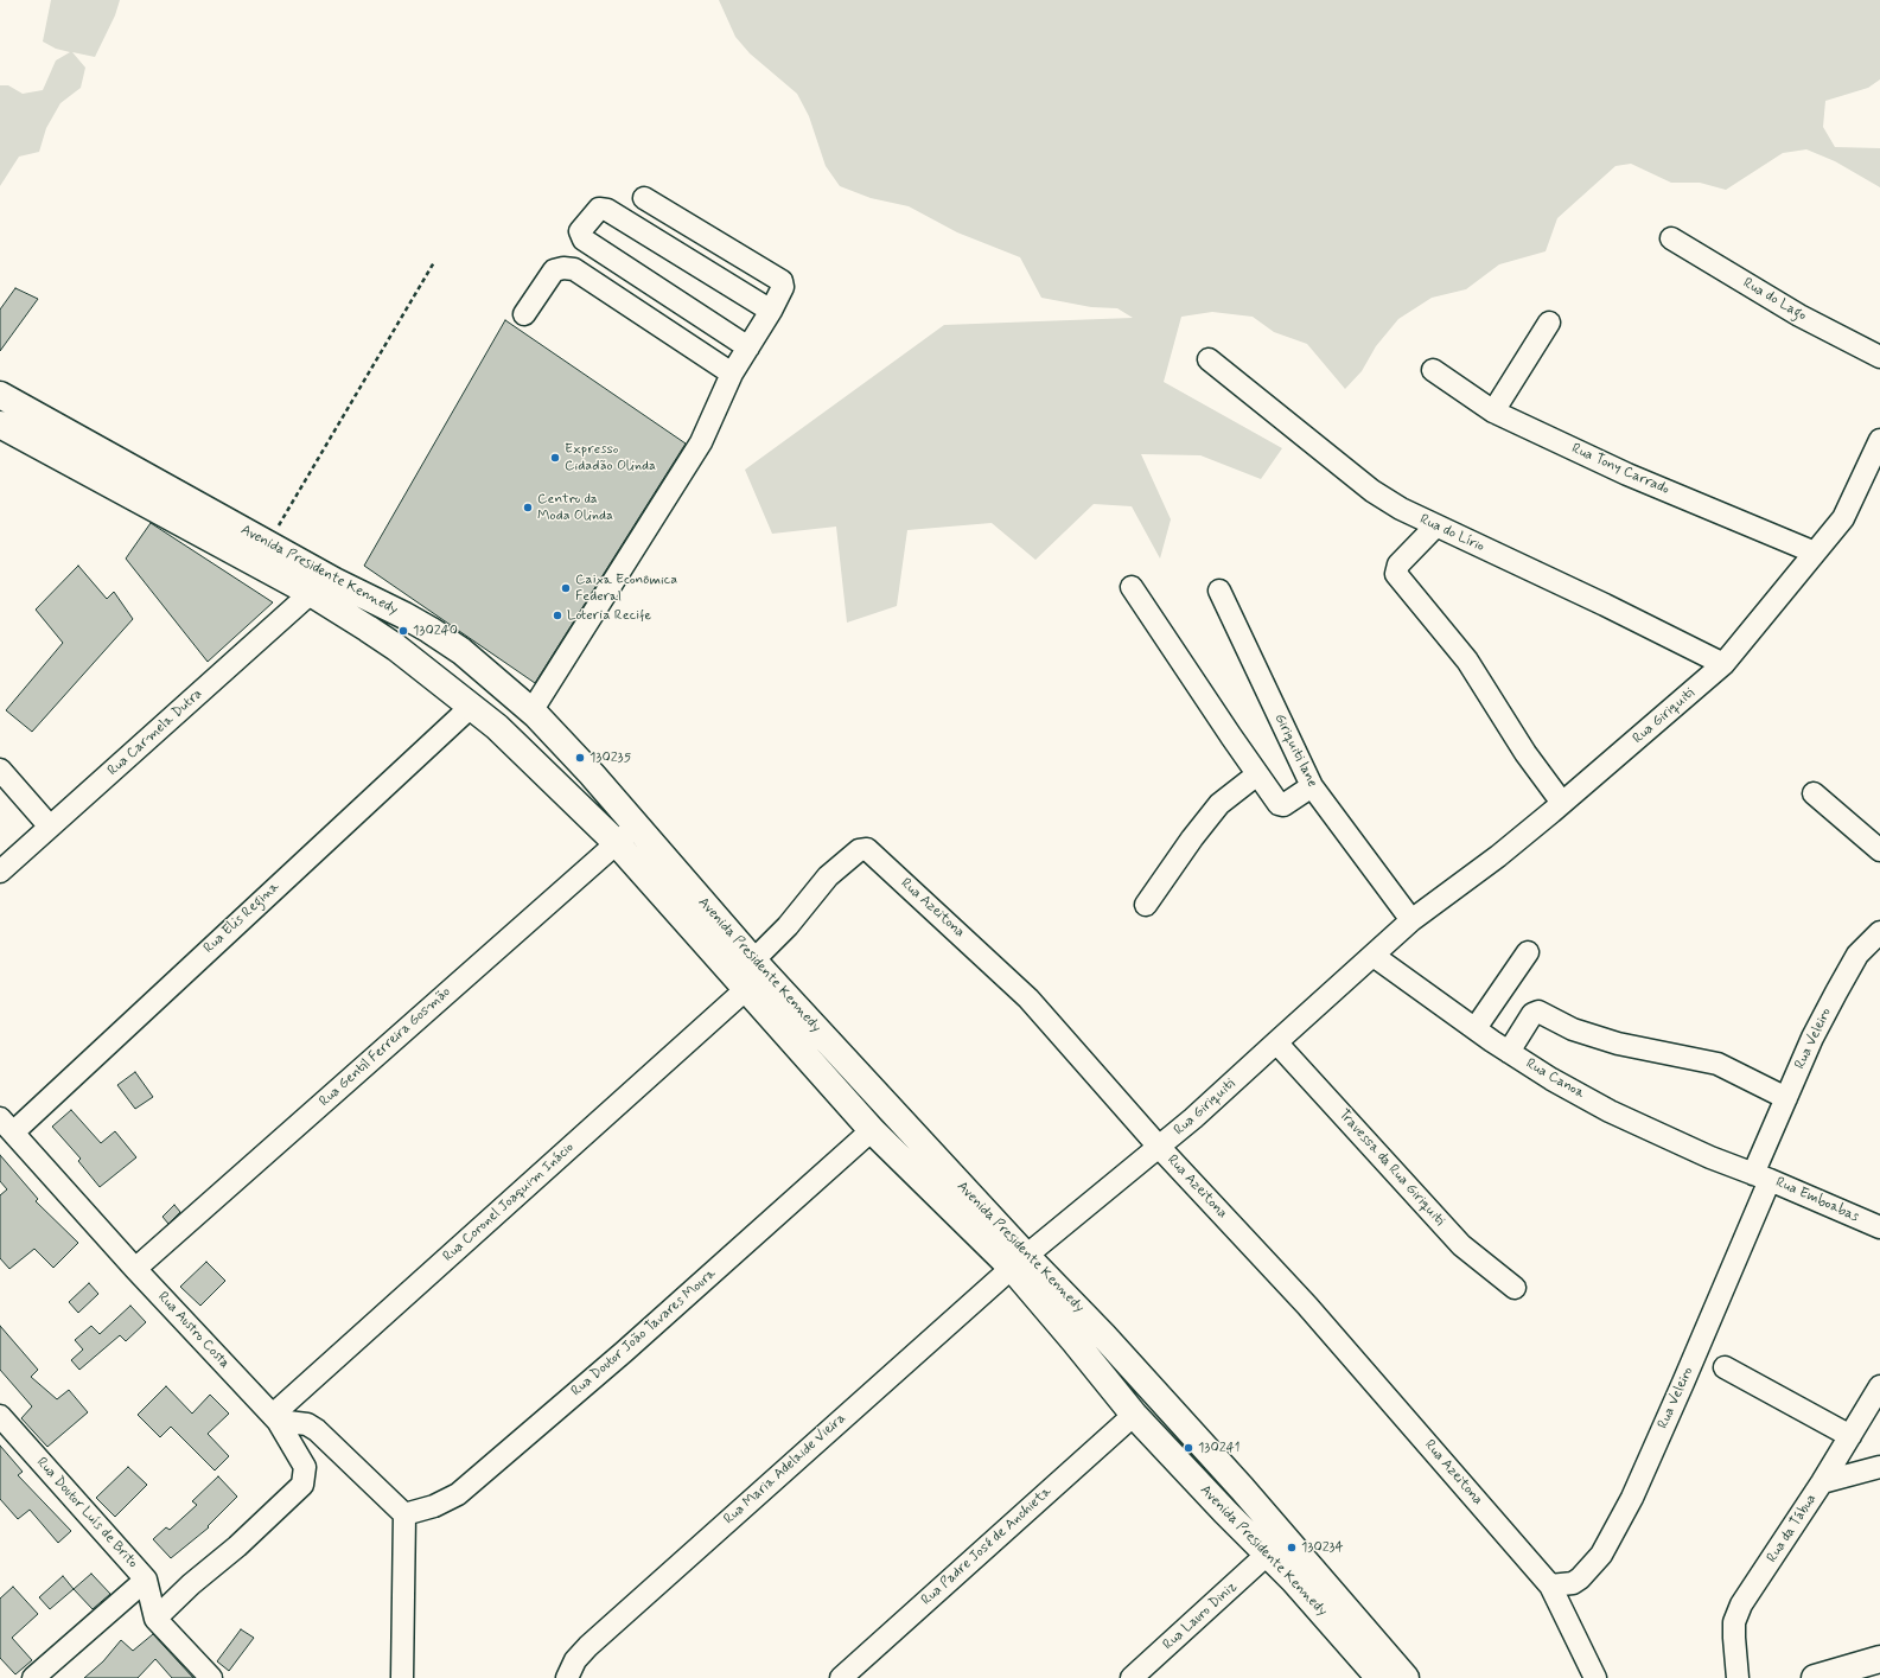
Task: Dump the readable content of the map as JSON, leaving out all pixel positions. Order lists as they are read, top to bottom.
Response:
{
  "streets": {
    "main road": ["Avenida Presidente Kennedy"],
    "street": [
      "Rua do Lago",
      "Rua Tony Carrado",
      "Rua do Lírio",
      "Rua Giriquiti",
      "Rua Carmela Dutra",
      "Giriquiti lane",
      "Rua Azeitona",
      "Rua Elis Regina",
      "Rua Veleiro",
      "Rua Gentil Ferreira Gosmão",
      "Rua Canoa",
      "Travessa da Rua Giriquiti",
      "Rua Emboabas",
      "Rua Coronel Joaquim Inácio",
      "Rua Austro Costa",
      "Rua Doutor João Tavares Moura",
      "Rua Maria Adelaide Vieira",
      "Rua Doutor Luís de Brito",
      "Rua da Tábua",
      "Rua Padre José de Anchieta",
      "Rua Lauro Diniz"
    ]
  },
  "crossings": [
    ["Rua Tony Carrado", "Rua Giriquiti"],
    ["Rua do Lírio", "Rua Giriquiti"],
    ["Avenida Presidente Kennedy", "Rua Giriquiti"],
    ["Avenida Presidente Kennedy", "Rua Carmela Dutra"],
    ["Avenida Presidente Kennedy", "Rua Azeitona"],
    ["Avenida Presidente Kennedy", "Rua Elis Regina"],
    ["Avenida Presidente Kennedy", "Rua Gentil Ferreira Gosmão"],
    ["Avenida Presidente Kennedy", "Rua Coronel Joaquim Inácio"],
    ["Avenida Presidente Kennedy", "Rua Doutor João Tavares Moura"],
    ["Avenida Presidente Kennedy", "Rua Maria Adelaide Vieira"],
    ["Avenida Presidente Kennedy", "Rua Padre José de Anchieta"],
    ["Avenida Presidente Kennedy", "Rua Lauro Diniz"],
    ["Rua Giriquiti", "Giriquiti lane"],
    ["Rua Giriquiti", "Rua Azeitona"],
    ["Rua Giriquiti", "Rua Canoa"],
    ["Rua Giriquiti", "Travessa da Rua Giriquiti"],
    ["Rua Giriquiti", "Rua Maria Adelaide Vieira"],
    ["Rua Azeitona", "Rua Veleiro"],
    ["Rua Elis Regina", "Rua Austro Costa"],
    ["Rua Veleiro", "Rua Canoa"],
    ["Rua Veleiro", "Rua Emboabas"],
    ["Rua Gentil Ferreira Gosmão", "Rua Austro Costa"],
    ["Rua Canoa", "Rua Emboabas"],
    ["Rua Coronel Joaquim Inácio", "Rua Austro Costa"],
    ["Rua Austro Costa", "Rua Doutor Luís de Brito"]
  ],
  "places": [
    "Expresso Cidadão Olinda",
    "Centro da Moda Olinda",
    "Caixa Econômica Federal",
    "Loteria Recife",
    "130240",
    "130235",
    "130241",
    "130234"
  ]
}
